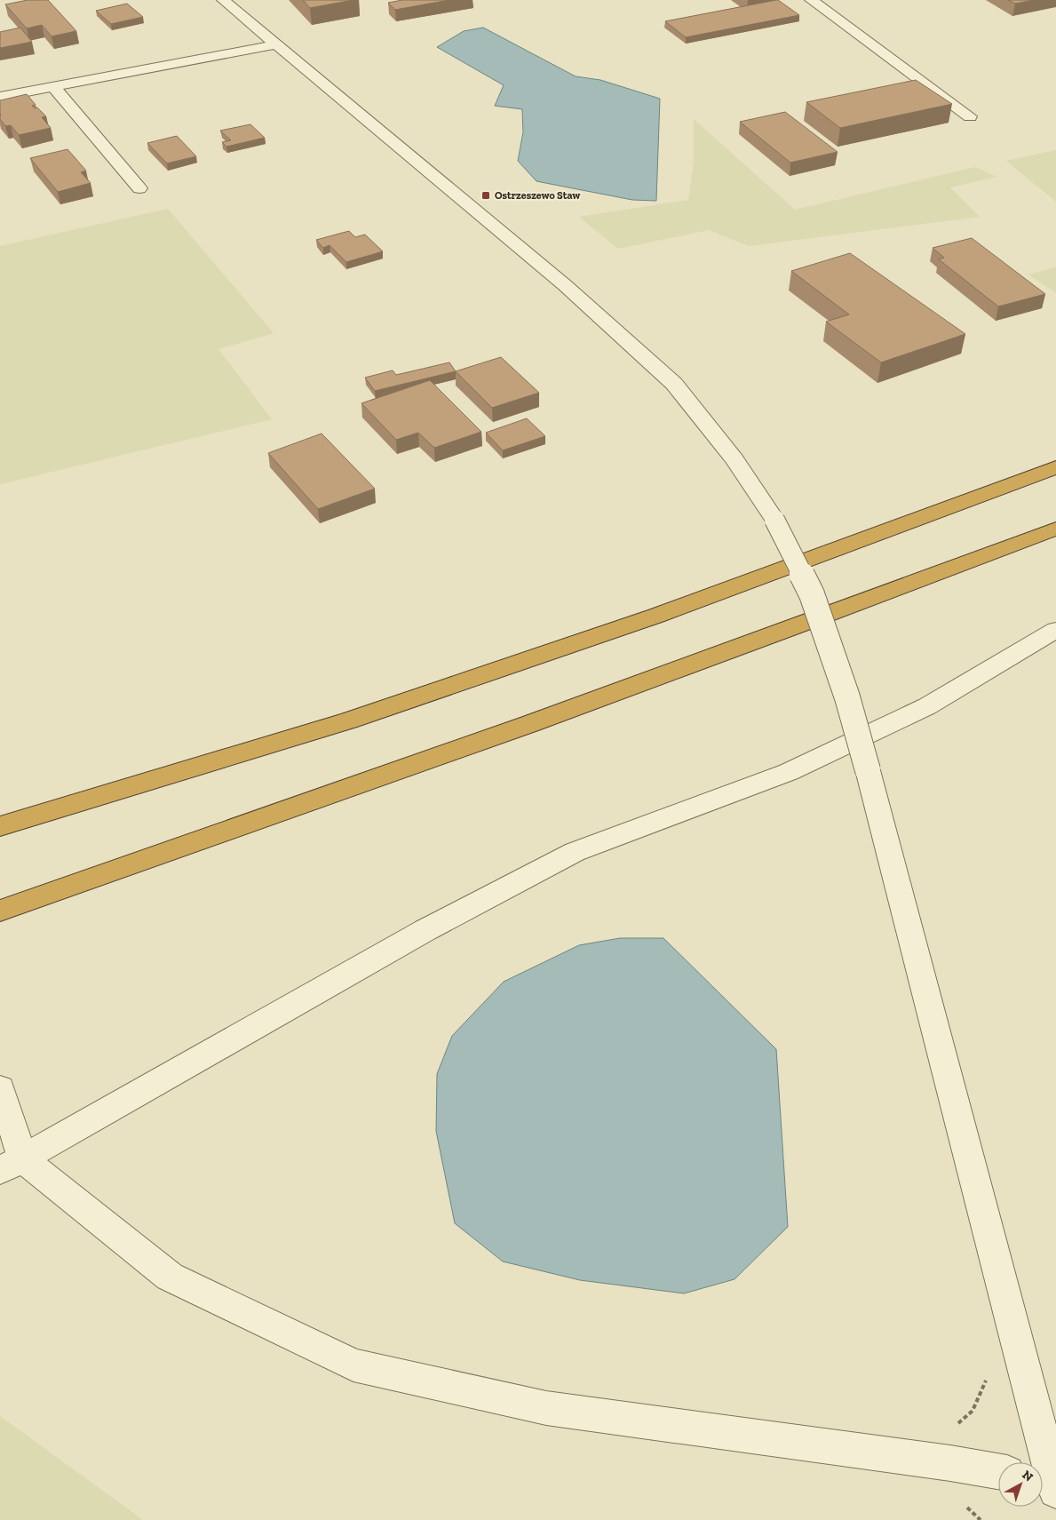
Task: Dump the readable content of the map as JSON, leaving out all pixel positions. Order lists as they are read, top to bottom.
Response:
{
  "places": {
    "transit": ["Ostrzeszewo Staw"]
  },
  "north": "top right"
}
